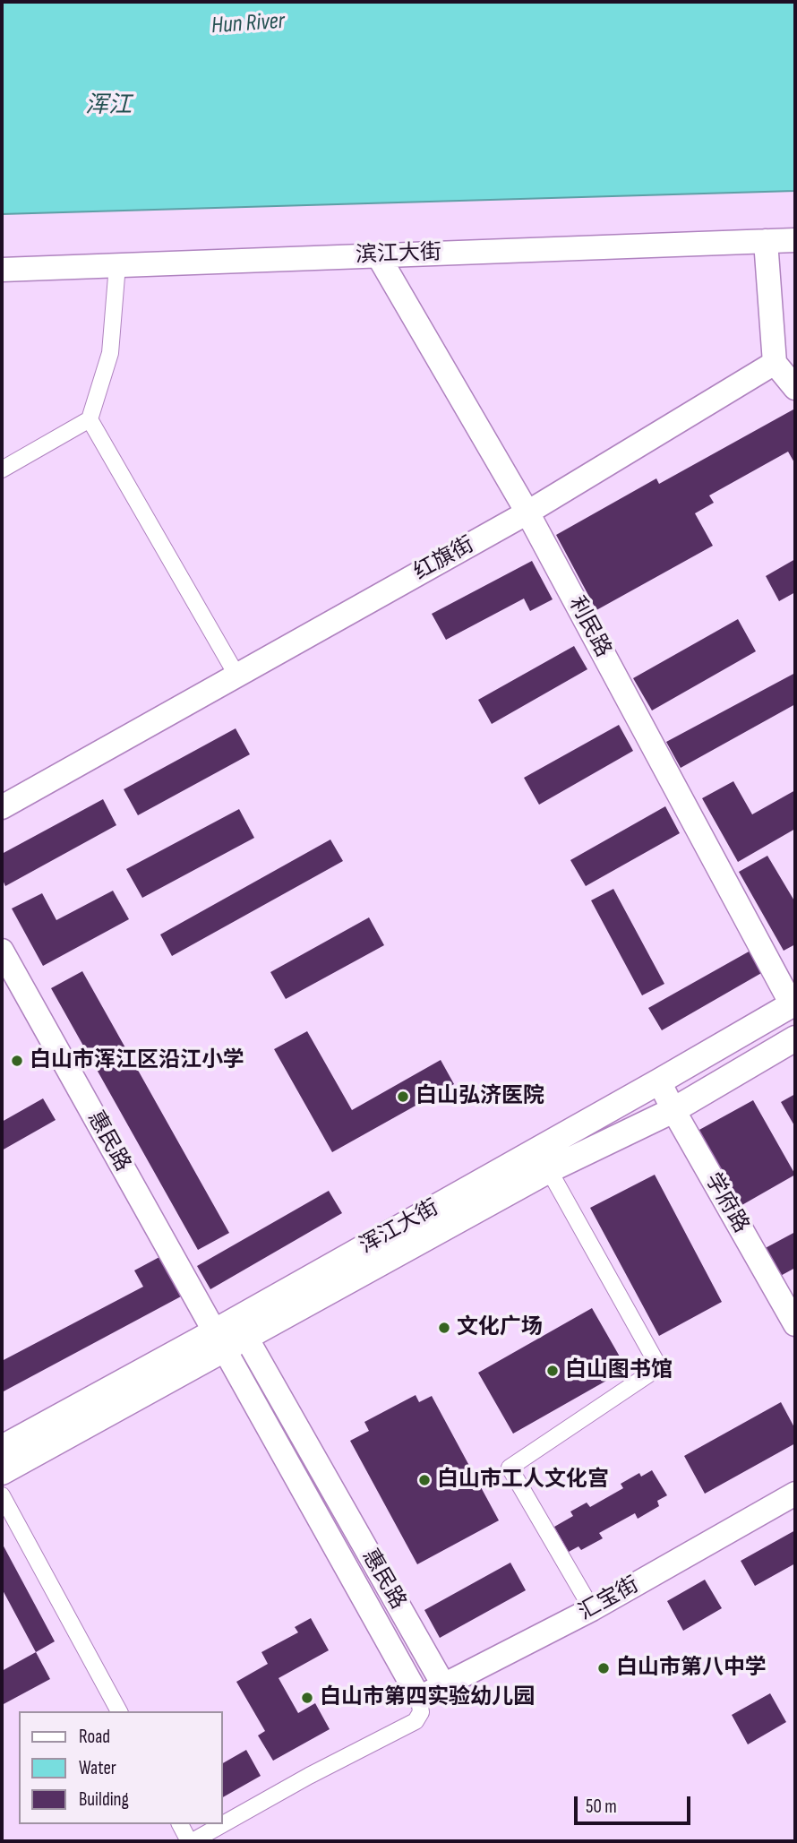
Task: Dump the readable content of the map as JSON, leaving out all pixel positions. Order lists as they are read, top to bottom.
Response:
{
  "streets": {
    "main road": ["浑江大街"],
    "street": [
      "滨江大街",
      "红旗街",
      "利民路",
      "惠民路",
      "学府路",
      "汇宝街"
    ]
  },
  "crossings": [
    ["滨江大街", "利民路"],
    ["红旗街", "利民路"],
    ["利民路", "浑江大街"],
    ["惠民路", "浑江大街"],
    ["惠民路", "汇宝街"],
    ["学府路", "浑江大街"]
  ],
  "water": ["Hun River", "浑江"],
  "places": [
    "白山市浑江区沿江小学",
    "白山弘济医院",
    "文化广场",
    "白山图书馆",
    "白山市工人文化宫",
    "白山市第八中学",
    "白山市第四实验幼儿园"
  ],
  "legend": ["Road", "Water", "Building"],
  "scale_bar": "50 m"
}
